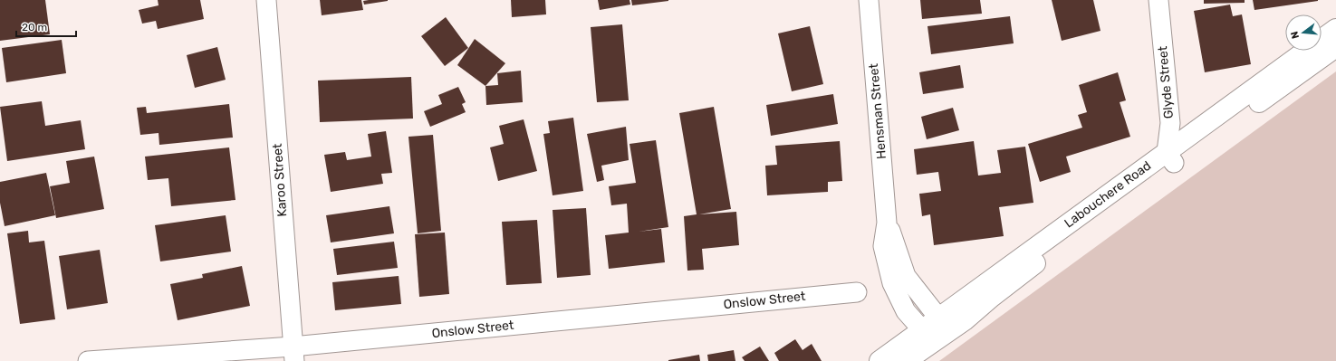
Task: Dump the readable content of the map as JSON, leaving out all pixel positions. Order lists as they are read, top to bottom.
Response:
{
  "streets": {
    "main road": ["Labouchere Road"],
    "street": [
      "Glyde Street",
      "Hensman Street",
      "Karoo Street",
      "Onslow Street"
    ]
  },
  "crossings": [
    ["Glyde Street", "Labouchere Road"],
    ["Hensman Street", "Labouchere Road"],
    ["Karoo Street", "Onslow Street"]
  ],
  "scale_bar": "20 m",
  "north": "left"
}
